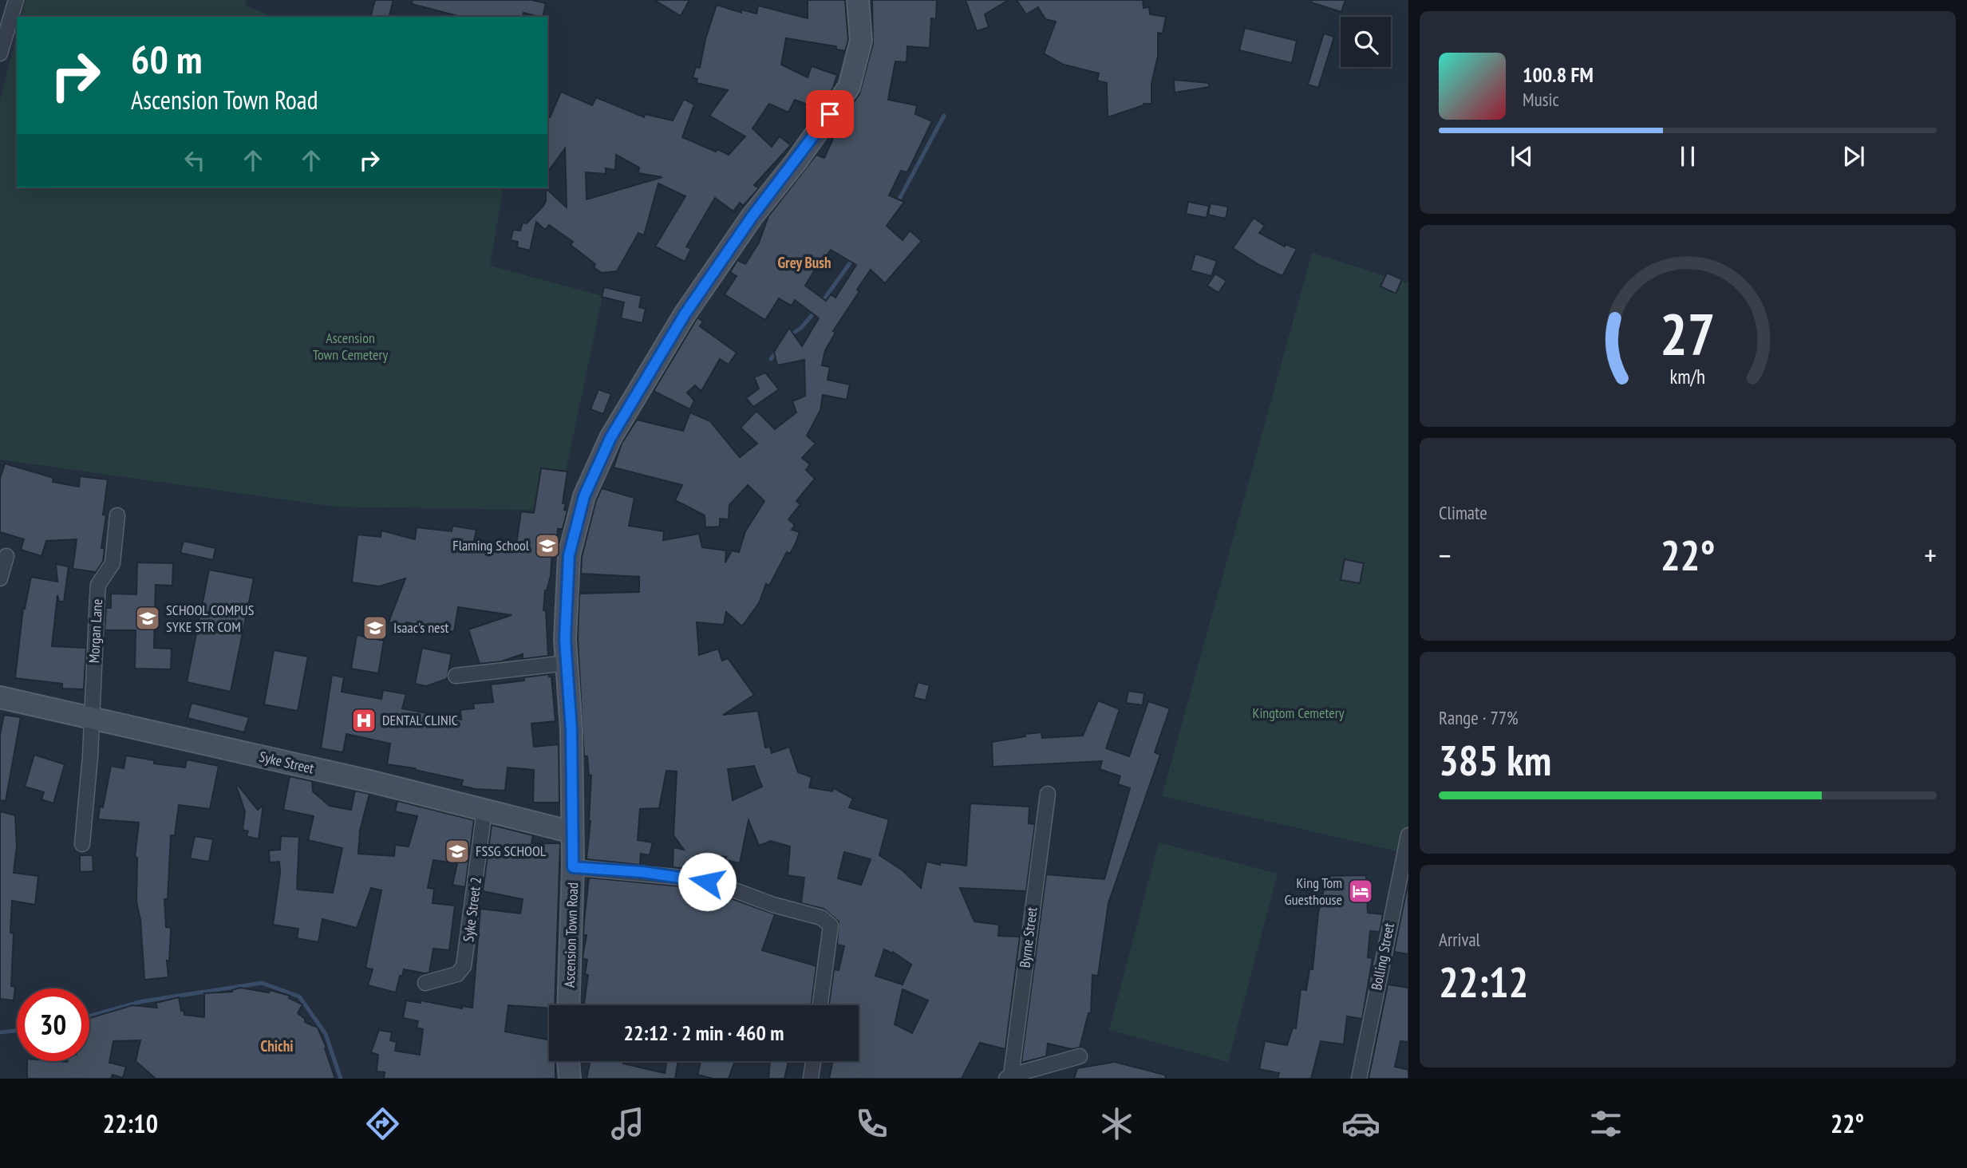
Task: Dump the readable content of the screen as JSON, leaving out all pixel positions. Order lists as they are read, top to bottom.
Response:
{
  "streets": {
    "main road": ["Syke Street", "Ascension Town Road"],
    "street": [
      "Morgan Lane",
      "Syke Street 2",
      "Byrne Street",
      "Bolling Street"
    ]
  },
  "crossings": [
    ["Morgan Lane", "Syke Street"],
    ["Syke Street", "Syke Street 2"],
    ["Syke Street", "Ascension Town Road"]
  ],
  "districts": ["Grey Bush", "Chichi"],
  "parks": ["Ascension Town Cemetery", "Kingtom Cemetery"],
  "places": {
    "school or university": [
      "Flaming School",
      "SCHOOL COMPUS SYKE STR COM",
      "Isaac's nest",
      "FSSG SCHOOL"
    ],
    "hospital": ["DENTAL CLINIC"],
    "hotel": ["King Tom Guesthouse"]
  },
  "page": {
    "turn": ["60 m", "Ascension Town Road"],
    "song": ["100.8 FM", "Music"],
    "tile": [
      "Climate",
      ["Range · 77%", "385 km"],
      ["Arrival", "22:12"]
    ],
    "heat": ["−", "22°", "+"],
    "limit": "30",
    "trip": "22:12 · 2 min · 460 m",
    "tabs": ["22:10", "22°"],
    "gauge": ["27", "km/h"]
  }
}
